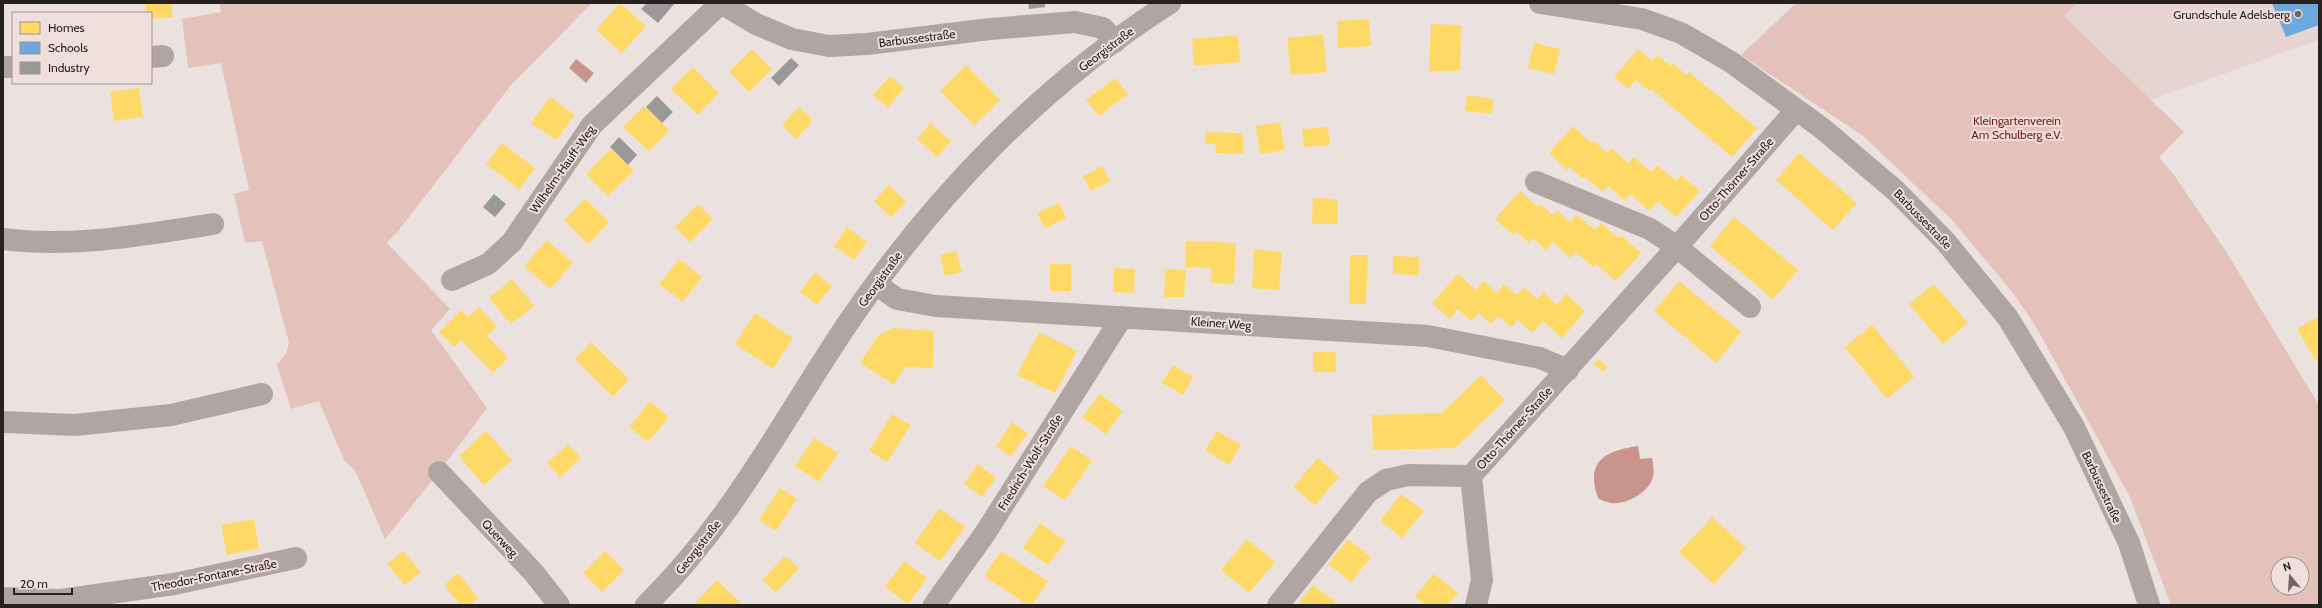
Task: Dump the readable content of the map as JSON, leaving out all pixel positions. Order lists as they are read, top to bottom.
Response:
{
  "streets": {
    "street": [
      "Barbussestraße",
      "Georgistraße",
      "Wilhelm-Hauff-Weg",
      "Otto-Thörner-Straße",
      "Kleiner Weg",
      "Friedrich-Wolf-Straße",
      "Querweg",
      "Theodor-Fontane-Straße"
    ]
  },
  "crossings": [
    ["Barbussestraße", "Georgistraße"],
    ["Barbussestraße", "Wilhelm-Hauff-Weg"],
    ["Barbussestraße", "Otto-Thörner-Straße"],
    ["Georgistraße", "Kleiner Weg"],
    ["Otto-Thörner-Straße", "Kleiner Weg"],
    ["Kleiner Weg", "Friedrich-Wolf-Straße"]
  ],
  "parks": ["Kleingartenverein Am Schulberg e.V."],
  "places": ["Grundschule Adelsberg"],
  "legend": ["Homes", "Schools", "Industry"],
  "scale_bar": "20 m",
  "north": "top"
}
